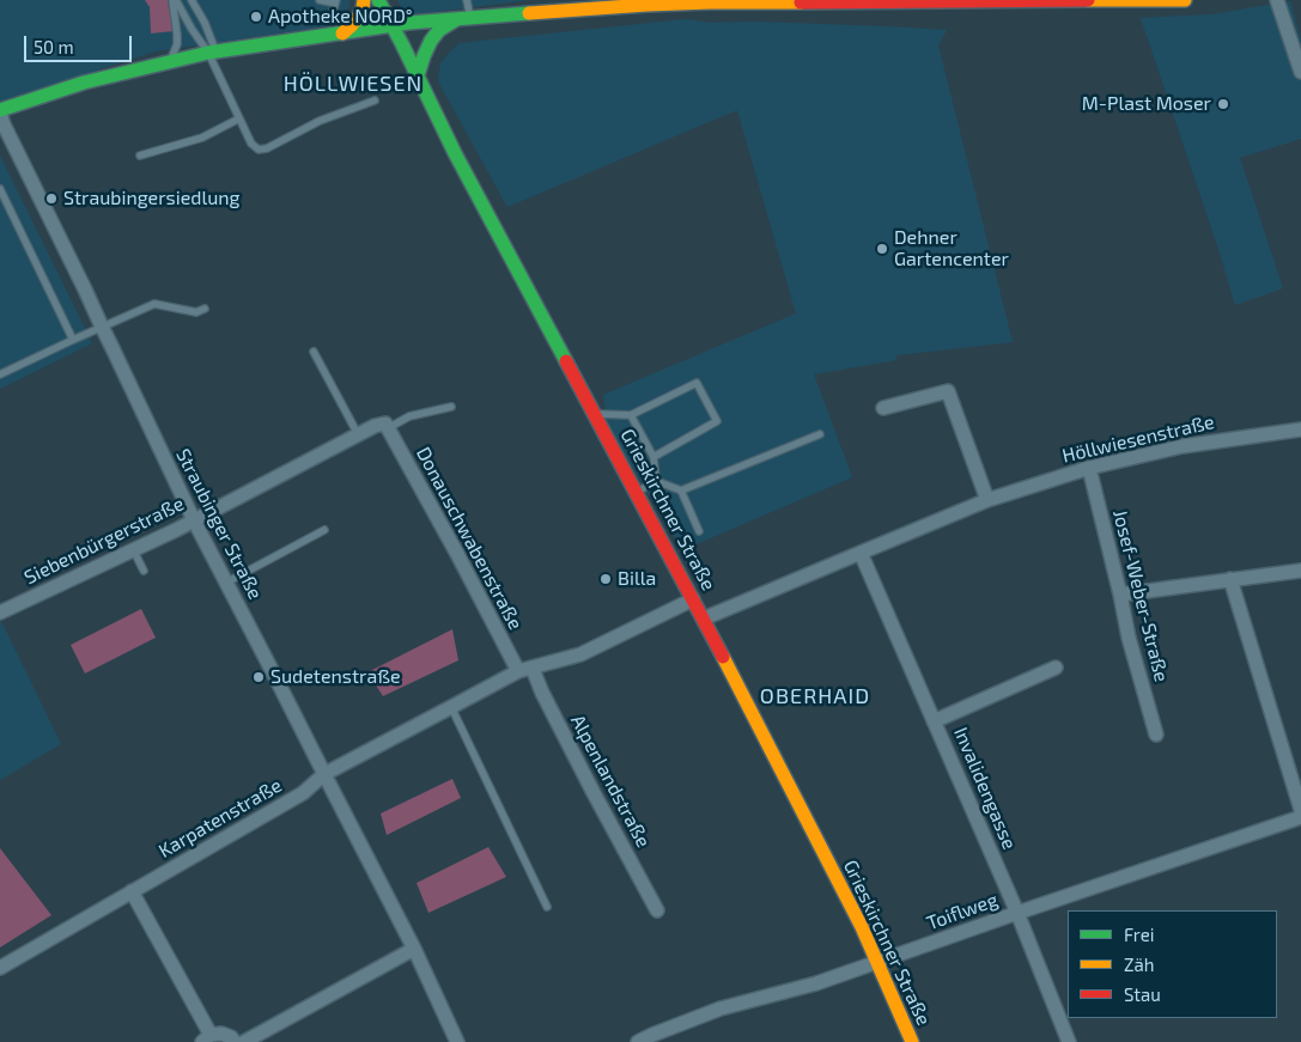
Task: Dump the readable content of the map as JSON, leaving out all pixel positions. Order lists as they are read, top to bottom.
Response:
{
  "streets": {
    "main road": ["Grieskirchner Straße"],
    "street": [
      "Höllwiesenstraße",
      "Straubinger Straße",
      "Donauschwabenstraße",
      "Siebenbürgerstraße",
      "Josef-Weber-Straße",
      "Alpenlandstraße",
      "Invalidengasse",
      "Karpatenstraße",
      "Toiflweg"
    ]
  },
  "crossings": [
    ["Höllwiesenstraße", "Grieskirchner Straße"],
    ["Höllwiesenstraße", "Josef-Weber-Straße"],
    ["Höllwiesenstraße", "Invalidengasse"],
    ["Grieskirchner Straße", "Toiflweg"],
    ["Straubinger Straße", "Siebenbürgerstraße"],
    ["Straubinger Straße", "Karpatenstraße"],
    ["Donauschwabenstraße", "Siebenbürgerstraße"],
    ["Donauschwabenstraße", "Alpenlandstraße"],
    ["Invalidengasse", "Toiflweg"]
  ],
  "districts": ["HÖLLWIESEN", "OBERHAID"],
  "places": [
    "Apotheke NORD°",
    "M-Plast Moser",
    "Straubingersiedlung",
    "Dehner Gartencenter",
    "Billa",
    "Sudetenstraße"
  ],
  "legend": ["Frei", "Zäh", "Stau"],
  "scale_bar": "50 m"
}
